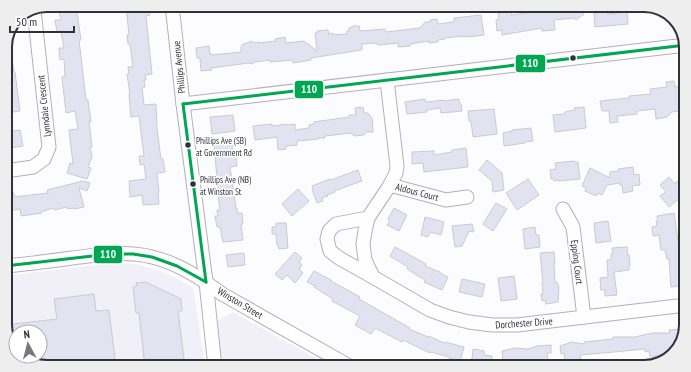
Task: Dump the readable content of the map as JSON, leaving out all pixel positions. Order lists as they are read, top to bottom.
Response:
{
  "streets": {
    "street": [
      "Phillips Avenue",
      "Lynndale Crescent",
      "Aldous Court",
      "Epping Court",
      "Winston Street",
      "Dorchester Drive"
    ]
  },
  "crossings": [
    ["Phillips Avenue", "Winston Street"],
    ["Epping Court", "Dorchester Drive"]
  ],
  "places": ["Phillips Ave (SB) at Government Rd", "Phillips Ave (NB) at Winston St"],
  "lines": ["transit line 110"],
  "scale_bar": "50 m",
  "north": "top"
}
